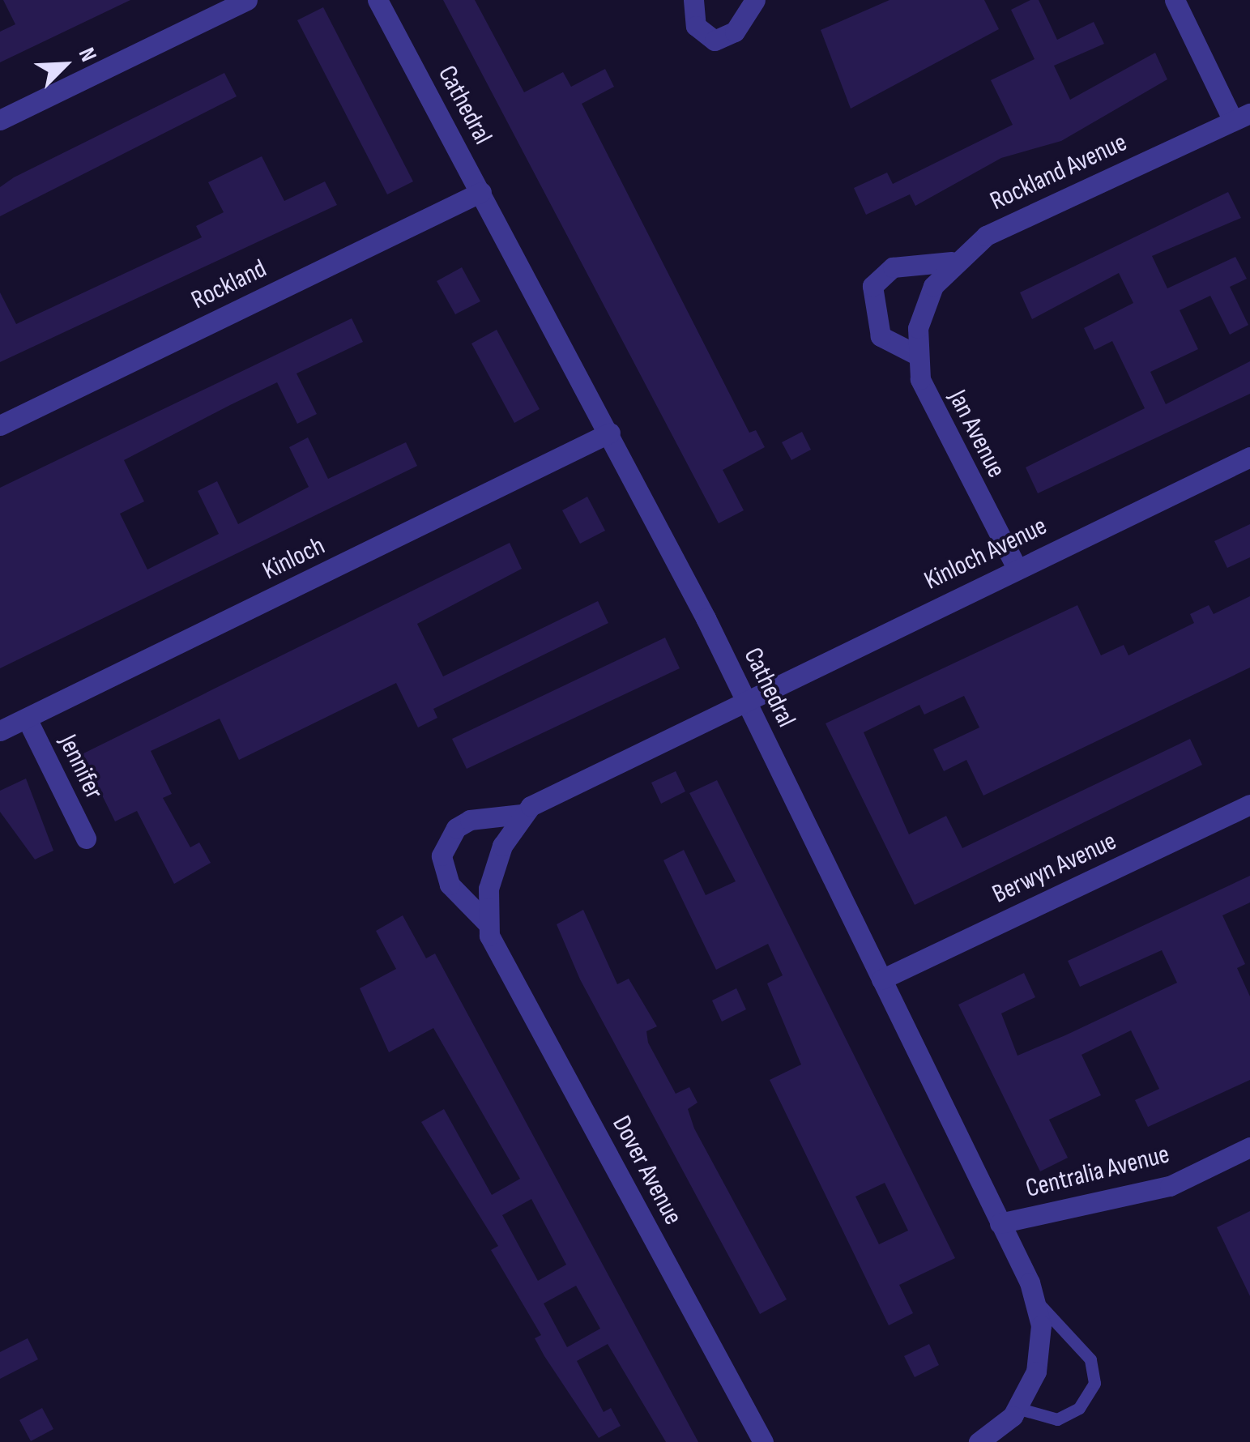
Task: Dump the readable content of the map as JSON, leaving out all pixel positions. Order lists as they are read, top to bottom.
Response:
{
  "streets": {
    "street": [
      "Cathedral",
      "Rockland Avenue",
      "Rockland",
      "Jan Avenue",
      "Kinloch Avenue",
      "Kinloch",
      "Jennifer",
      "Berwyn Avenue",
      "Dover Avenue",
      "Centralia Avenue"
    ]
  },
  "crossings": [
    ["Cathedral", "Rockland"],
    ["Cathedral", "Kinloch Avenue"],
    ["Cathedral", "Kinloch"],
    ["Cathedral", "Berwyn Avenue"],
    ["Cathedral", "Dover Avenue"],
    ["Cathedral", "Centralia Avenue"],
    ["Rockland Avenue", "Jan Avenue"],
    ["Jan Avenue", "Kinloch Avenue"],
    ["Kinloch Avenue", "Dover Avenue"],
    ["Kinloch", "Jennifer"]
  ],
  "north": "top right"
}
